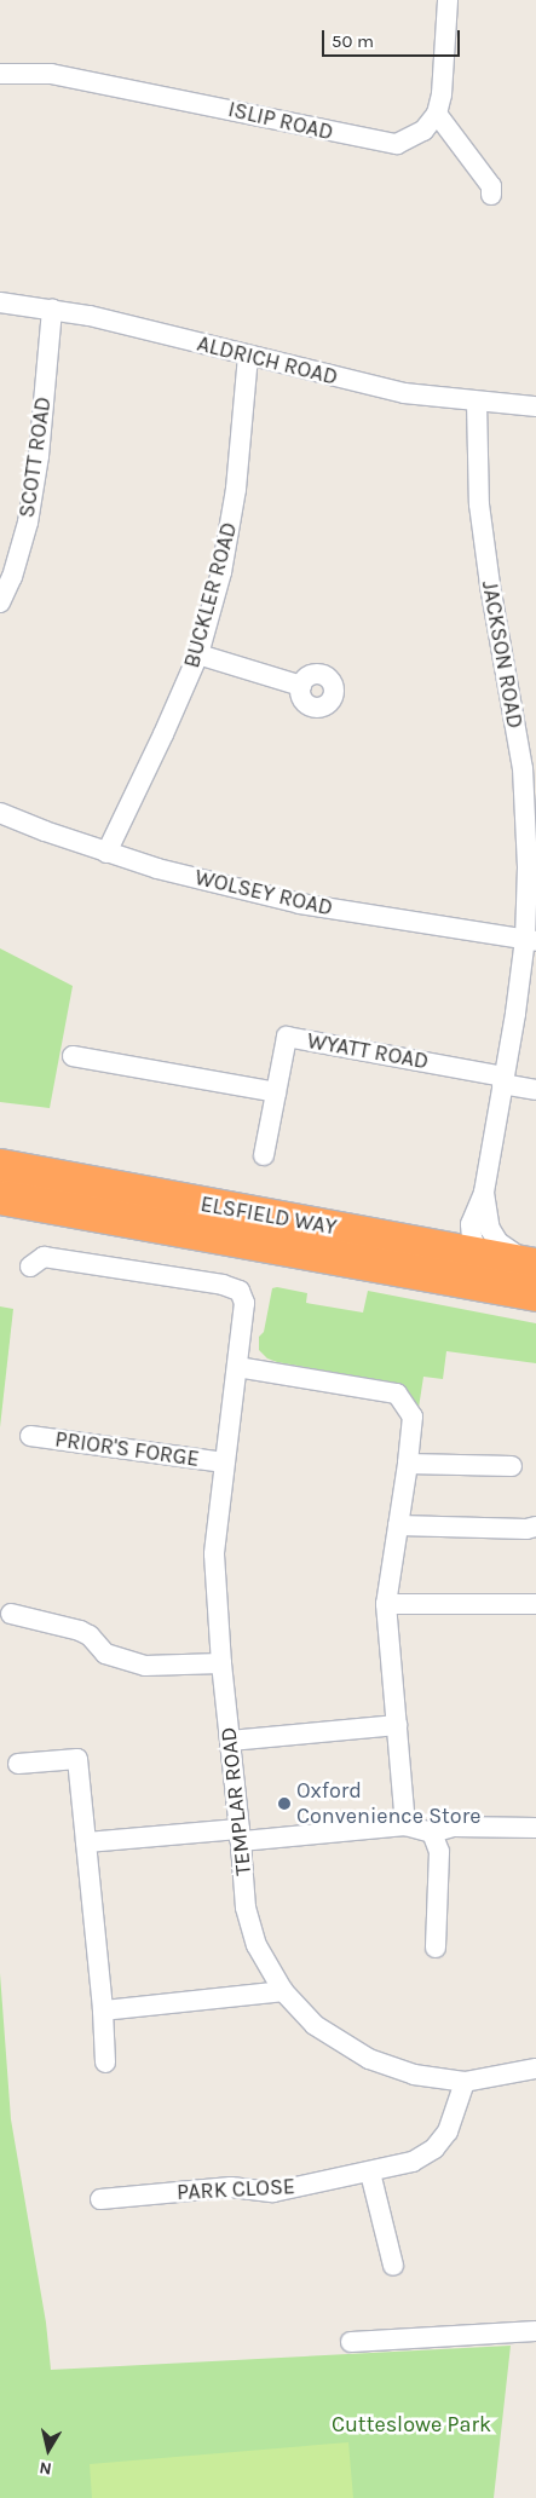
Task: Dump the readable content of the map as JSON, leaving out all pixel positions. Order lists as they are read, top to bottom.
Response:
{
  "streets": {
    "highway": ["ELSFIELD WAY"],
    "street": [
      "ISLIP ROAD",
      "ALDRICH ROAD",
      "SCOTT ROAD",
      "BUCKLER ROAD",
      "JACKSON ROAD",
      "WOLSEY ROAD",
      "WYATT ROAD",
      "PRIOR'S FORGE",
      "TEMPLAR ROAD",
      "PARK CLOSE"
    ]
  },
  "crossings": [
    ["ALDRICH ROAD", "SCOTT ROAD"],
    ["ALDRICH ROAD", "BUCKLER ROAD"],
    ["ALDRICH ROAD", "JACKSON ROAD"],
    ["BUCKLER ROAD", "WOLSEY ROAD"],
    ["JACKSON ROAD", "WOLSEY ROAD"],
    ["JACKSON ROAD", "WYATT ROAD"],
    ["JACKSON ROAD", "ELSFIELD WAY"],
    ["PRIOR'S FORGE", "TEMPLAR ROAD"],
    ["TEMPLAR ROAD", "PARK CLOSE"]
  ],
  "parks": ["Cutteslowe Park"],
  "places": ["Oxford Convenience Store"],
  "scale_bar": "50 m",
  "north": "bottom"
}
